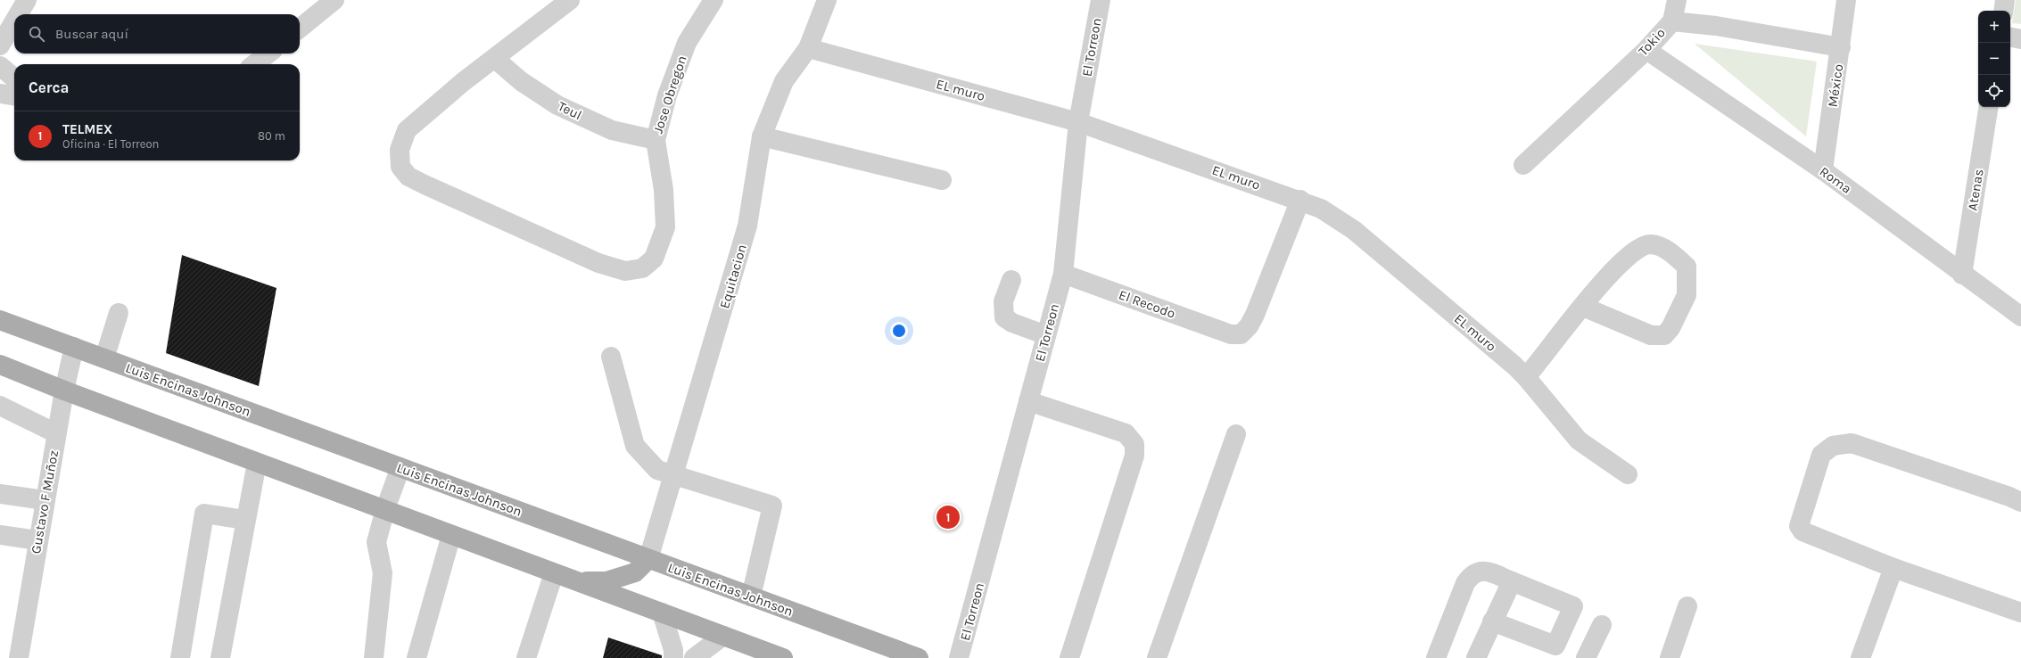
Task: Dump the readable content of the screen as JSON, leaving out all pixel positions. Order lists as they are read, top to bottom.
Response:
{
  "streets": {
    "main road": ["Luis Encinas Johnson"],
    "street": [
      "Tokio",
      "El Torreon",
      "México",
      "EL muro",
      "Jose Obregon",
      "Teul",
      "Roma",
      "Atenas",
      "Equitacion",
      "El Recodo",
      "Gustavo F Muñoz"
    ]
  },
  "crossings": [
    ["Tokio", "México"],
    ["Tokio", "Roma"],
    ["El Torreon", "EL muro"],
    ["El Torreon", "El Recodo"],
    ["México", "Roma"],
    ["EL muro", "Equitacion"],
    ["EL muro", "El Recodo"],
    ["Jose Obregon", "Teul"],
    ["Roma", "Atenas"],
    ["Equitacion", "Luis Encinas Johnson"],
    ["Luis Encinas Johnson", "Gustavo F Muñoz"]
  ],
  "page": {
    "map_buttons": ["+", "−"],
    "search": "Buscar aquí",
    "heading": "Cerca",
    "list": [
      {
        "mark": "1",
        "name": "TELMEX",
        "note": "Oficina · El Torreon",
        "value": "80 m"
      }
    ],
    "pins": "1"
  }
}
